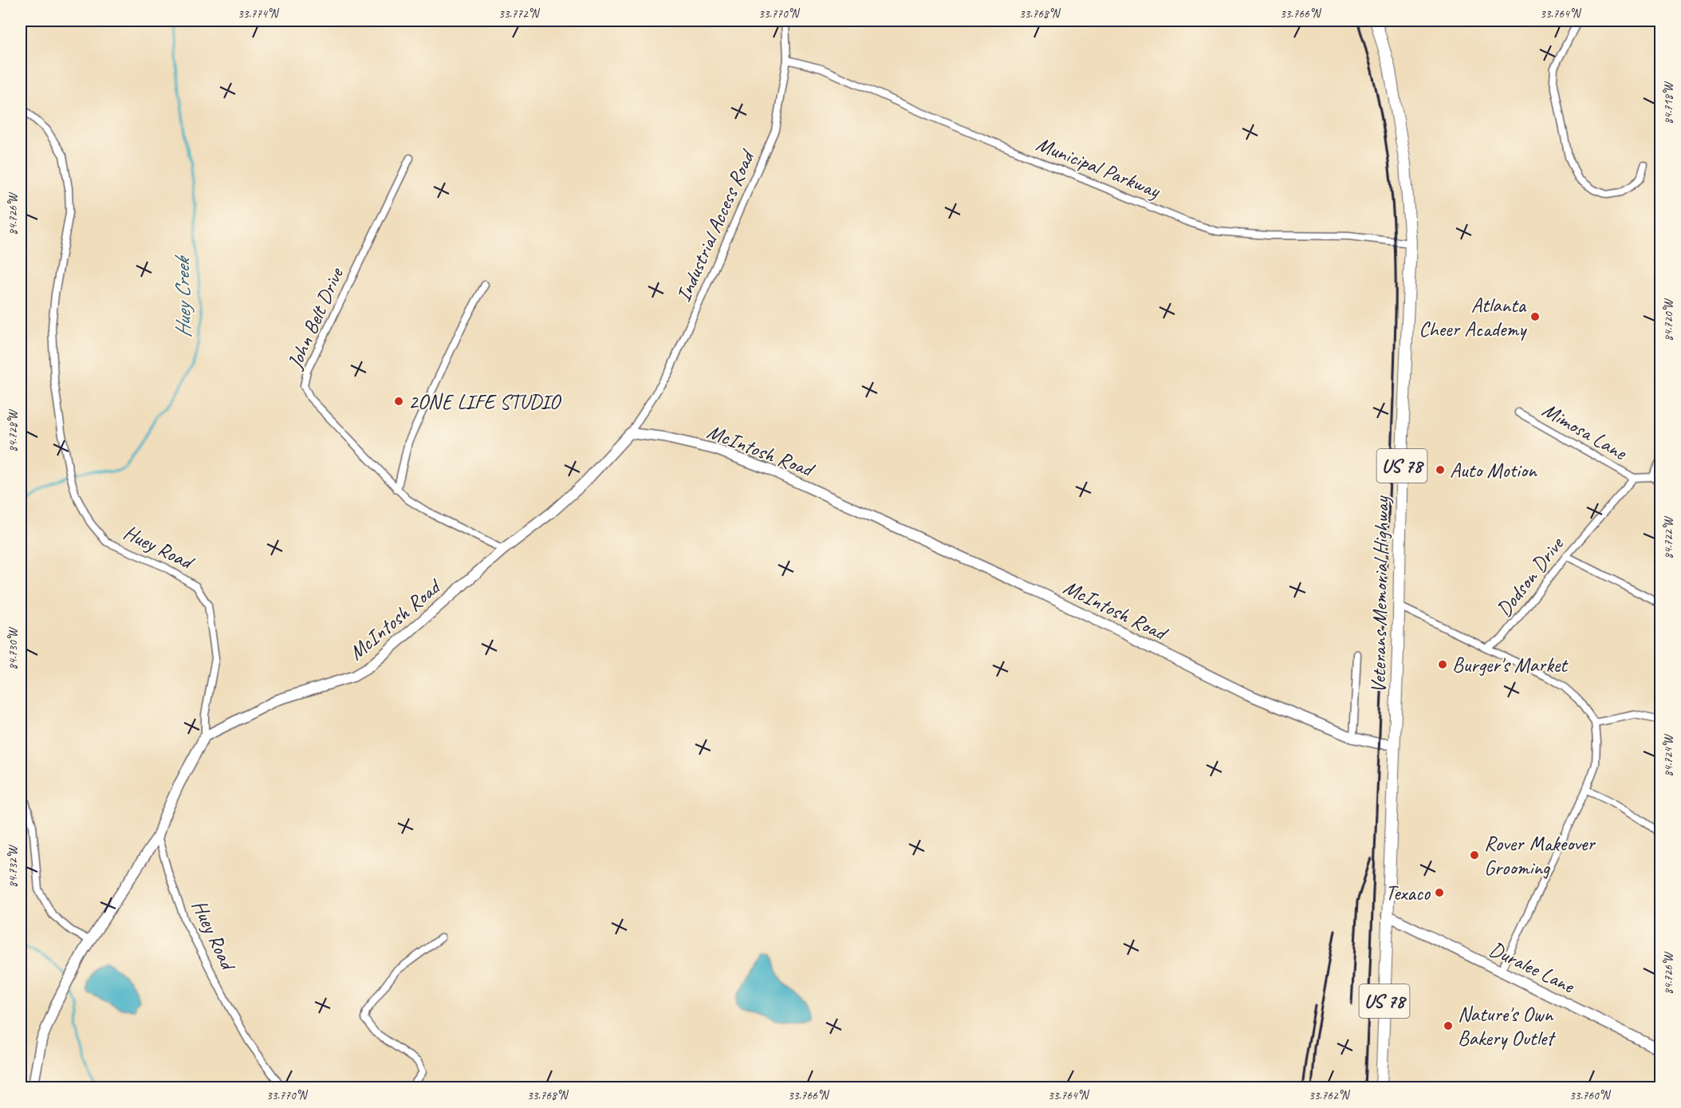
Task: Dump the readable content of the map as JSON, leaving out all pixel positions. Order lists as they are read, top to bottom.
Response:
{
  "streets": {
    "main road": ["US 78", "Veterans Memorial Highway"],
    "street": [
      "Municipal Parkway",
      "Industrial Access Road",
      "John Belt Drive",
      "Mimosa Lane",
      "McIntosh Road",
      "Huey Road",
      "Dodson Drive",
      "Duralee Lane"
    ]
  },
  "crossings": [
    ["Municipal Parkway", "Industrial Access Road"],
    ["Municipal Parkway", "Veterans Memorial Highway"],
    ["Industrial Access Road", "McIntosh Road"],
    ["John Belt Drive", "McIntosh Road"],
    ["Mimosa Lane", "Dodson Drive"],
    ["McIntosh Road", "Huey Road"],
    ["McIntosh Road", "Veterans Memorial Highway"],
    ["Veterans Memorial Highway", "Duralee Lane"]
  ],
  "water": ["Huey Creek"],
  "places": [
    "Atlanta Cheer Academy",
    "2ONE LIFE STUDIO",
    "Auto Motion",
    "Burger's Market",
    "Rover Makeover Grooming",
    "Texaco",
    "Nature's Own Bakery Outlet"
  ],
  "coordinates": [
    "33.774°N",
    "33.772°N",
    "33.770°N",
    "33.768°N",
    "33.766°N",
    "33.764°N",
    "84.718°W",
    "84.726°W",
    "84.720°W",
    "84.728°W",
    "84.722°W",
    "84.730°W",
    "84.724°W",
    "84.732°W",
    "33.762°N",
    "33.760°N"
  ]
}
